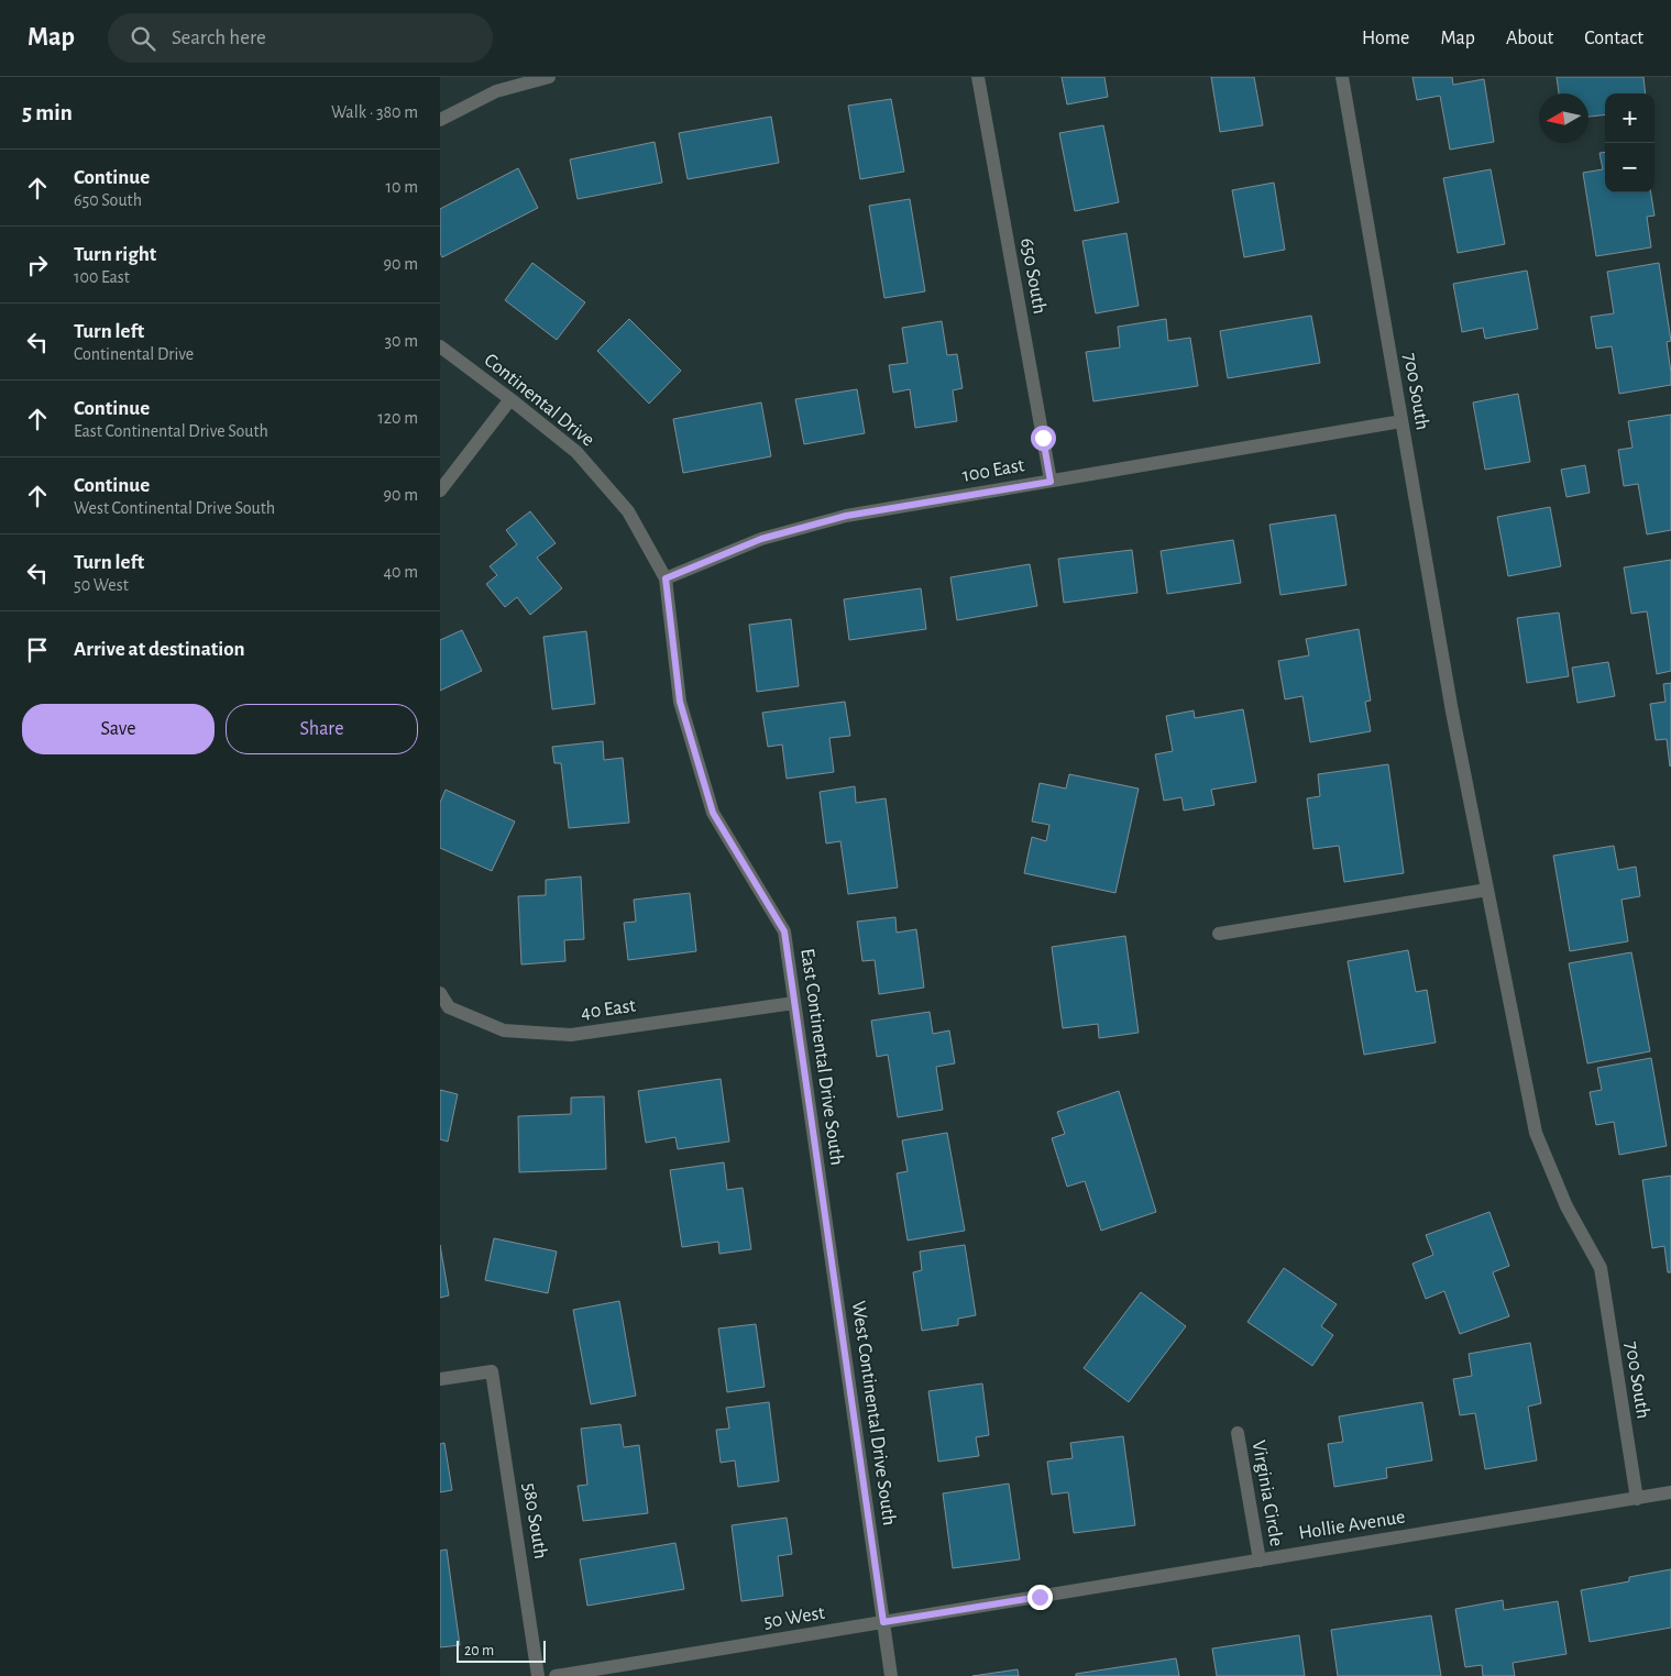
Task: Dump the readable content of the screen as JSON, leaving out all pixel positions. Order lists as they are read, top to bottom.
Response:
{
  "streets": {
    "street": [
      "650 South",
      "700 South",
      "Continental Drive",
      "100 East",
      "40 East",
      "East Continental Drive South",
      "West Continental Drive South",
      "Virginia Circle",
      "580 South",
      "Hollie Avenue",
      "50 West"
    ]
  },
  "crossings": [
    ["650 South", "100 East"],
    ["700 South", "100 East"],
    ["700 South", "Hollie Avenue"],
    ["Continental Drive", "100 East"],
    ["Continental Drive", "East Continental Drive South"],
    ["40 East", "East Continental Drive South"],
    ["East Continental Drive South", "West Continental Drive South"],
    ["West Continental Drive South", "50 West"],
    ["Virginia Circle", "Hollie Avenue"],
    ["Hollie Avenue", "50 West"]
  ],
  "scale_bar": "20 m",
  "north": "left",
  "page": {
    "header": "Map",
    "search": "Search here",
    "nav": [
      "Home",
      "Map",
      "About",
      "Contact"
    ],
    "heading": ["5 min", "Walk · 380 m"],
    "map_buttons": ["+", "−"],
    "list": [
      ["Continue", "650 South", "10 m"],
      ["Turn right", "100 East", "90 m"],
      ["Turn left", "Continental Drive", "30 m"],
      ["Continue", "East Continental Drive South", "120 m"],
      ["Continue", "West Continental Drive South", "90 m"],
      ["Turn left", "50 West", "40 m"],
      "Arrive at destination"
    ],
    "buttons": ["Save", "Share"],
    "scale": "20 m"
  }
}
